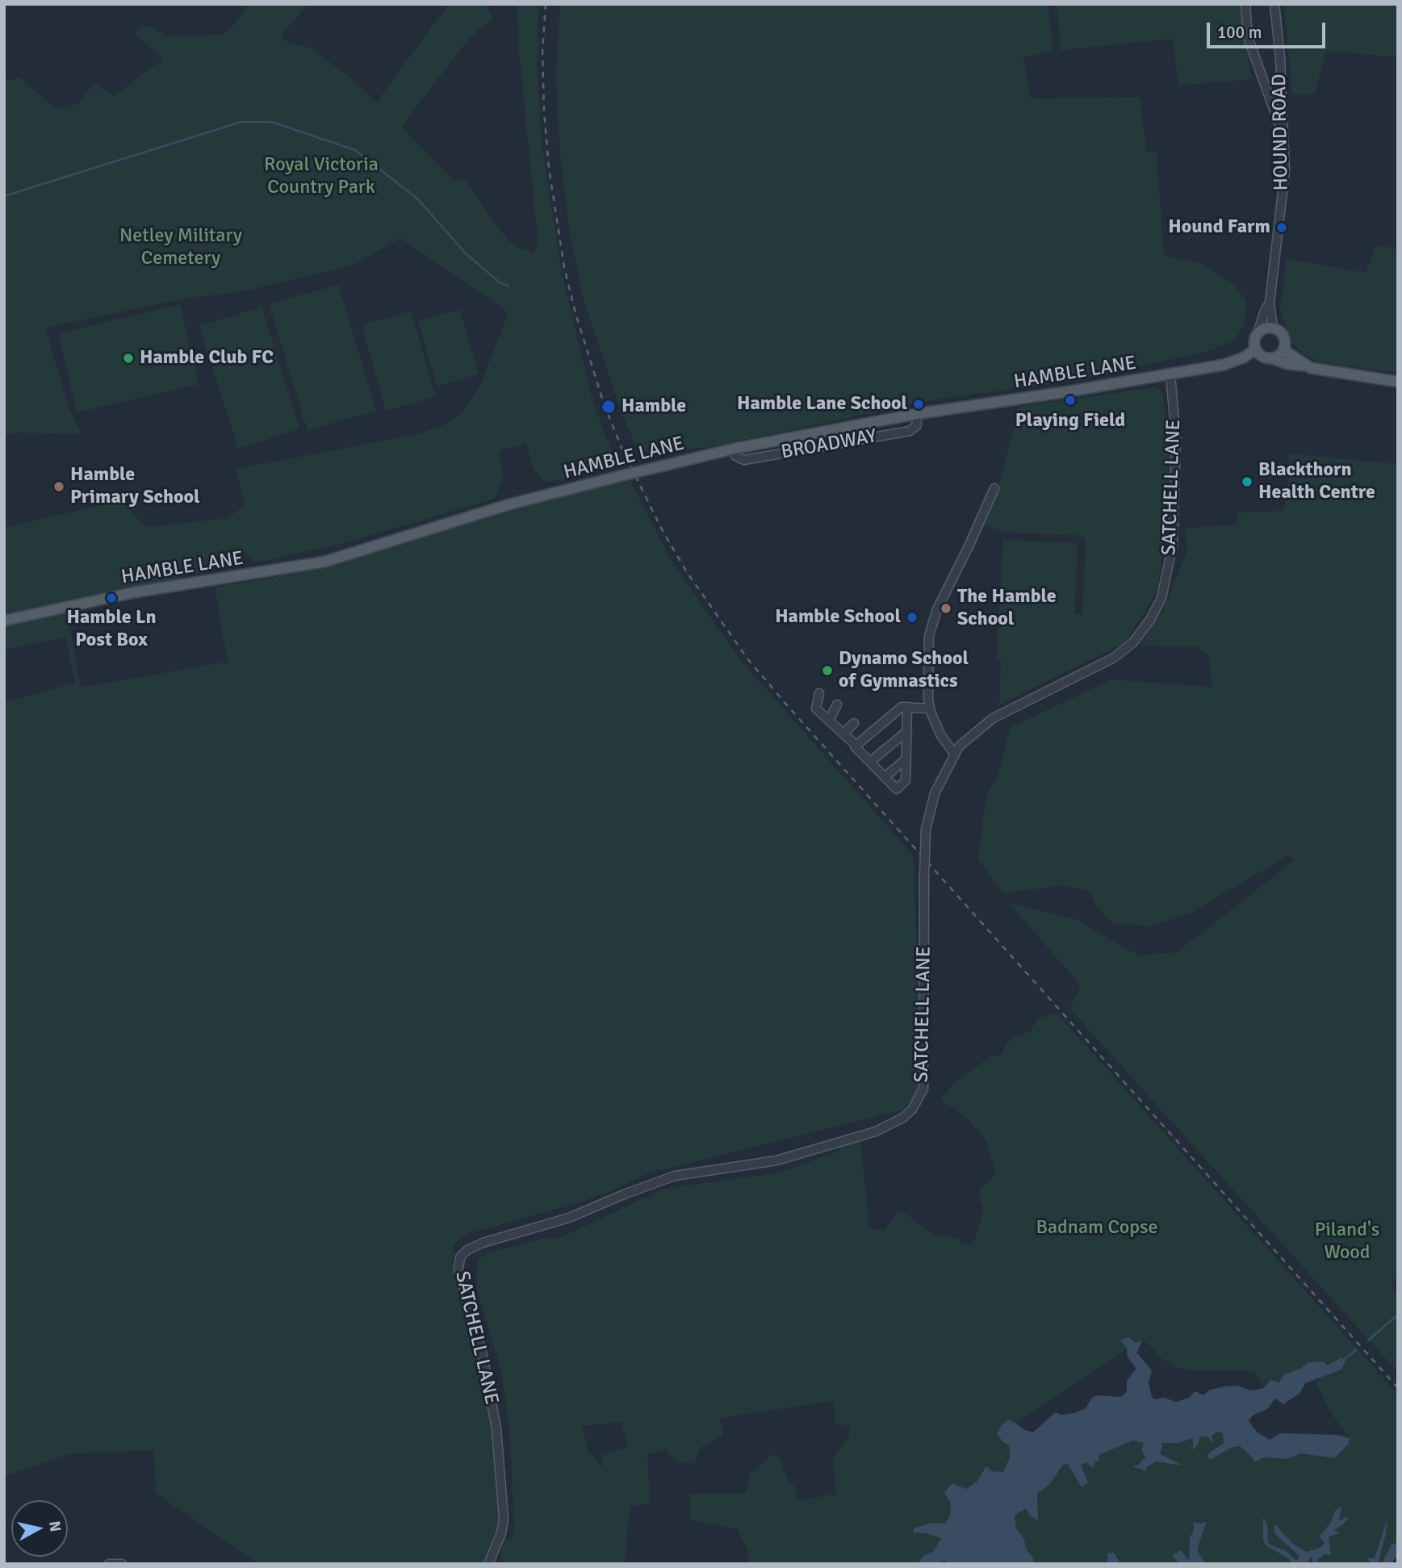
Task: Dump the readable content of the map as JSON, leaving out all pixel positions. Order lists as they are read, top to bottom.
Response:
{
  "streets": {
    "main road": ["HAMBLE LANE"],
    "street": ["HOUND ROAD", "BROADWAY", "SATCHELL LANE"]
  },
  "crossings": [
    ["HOUND ROAD", "HAMBLE LANE"],
    ["HAMBLE LANE", "BROADWAY"],
    ["HAMBLE LANE", "SATCHELL LANE"]
  ],
  "parks": [
    "Royal Victoria Country Park",
    "Netley Military Cemetery",
    "Badnam Copse",
    "Piland's Wood"
  ],
  "places": [
    "Hound Farm",
    "Hamble Club FC",
    "Playing Field",
    "Hamble Lane School",
    "Hamble",
    "Blackthorn Health Centre",
    "Hamble Primary School",
    "Hamble Ln Post Box",
    "The Hamble School",
    "Hamble School",
    "Dynamo School of Gymnastics"
  ],
  "scale_bar": "100 m",
  "north": "right"
}
